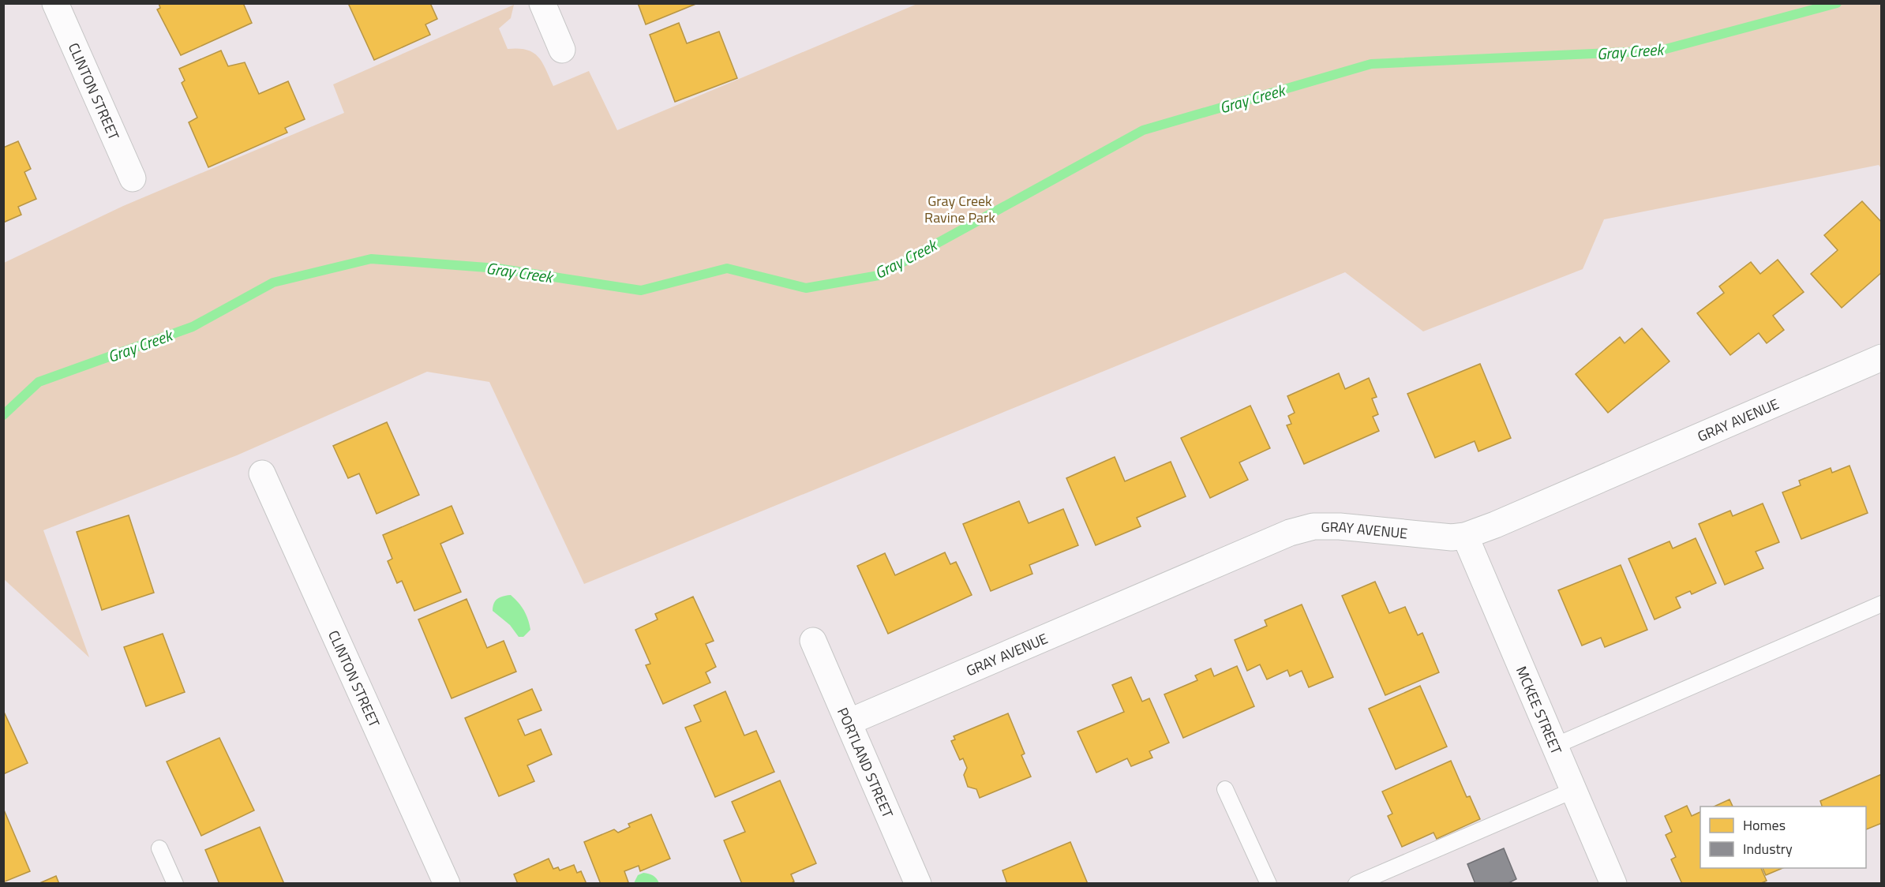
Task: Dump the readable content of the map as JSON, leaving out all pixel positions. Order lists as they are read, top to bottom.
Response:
{
  "streets": {
    "street": [
      "CLINTON STREET",
      "GRAY AVENUE",
      "MCKEE STREET",
      "PORTLAND STREET"
    ]
  },
  "crossings": [
    ["GRAY AVENUE", "MCKEE STREET"],
    ["GRAY AVENUE", "PORTLAND STREET"]
  ],
  "water": ["Gray Creek"],
  "parks": ["Gray Creek Ravine Park"],
  "legend": ["Homes", "Industry"]
}
